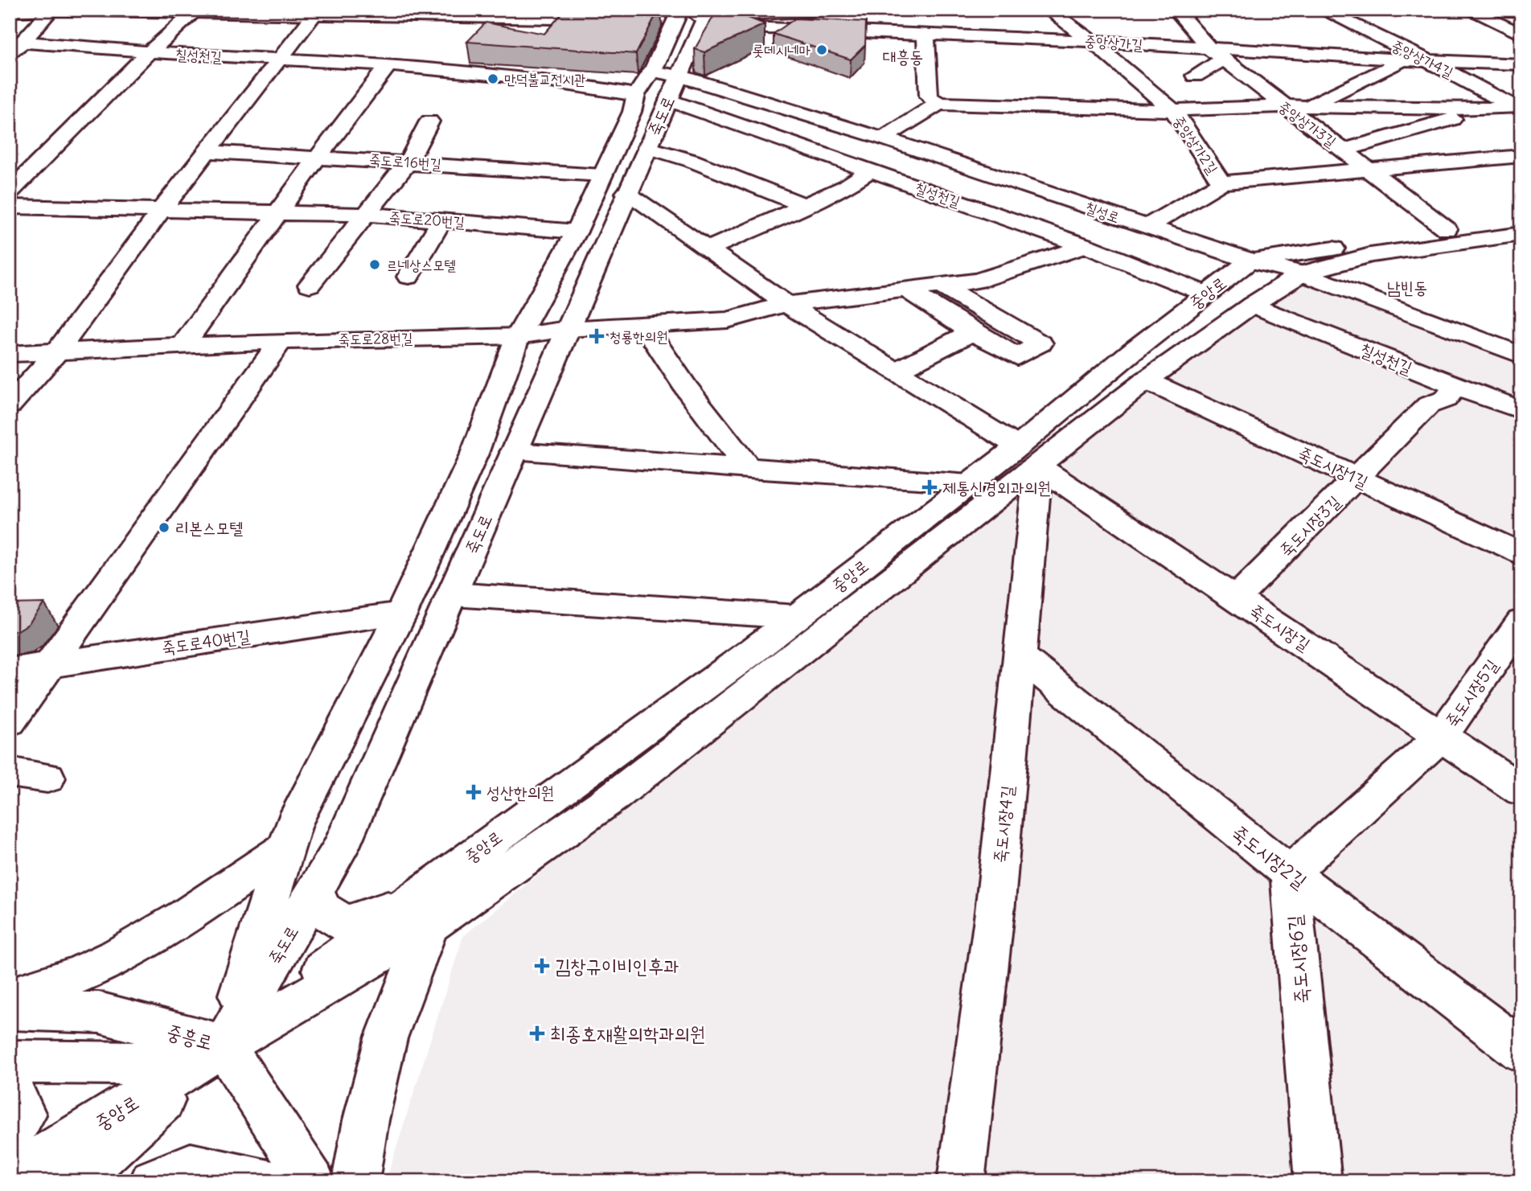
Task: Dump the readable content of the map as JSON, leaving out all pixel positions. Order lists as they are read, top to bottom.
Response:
{
  "streets": {
    "street": [
      "중앙상가길",
      "칠성천길",
      "중앙상가4길",
      "죽도로",
      "중앙상가3길",
      "중앙상가2길",
      "죽도로16번길",
      "칠성로",
      "죽도로20번길",
      "중앙로",
      "죽도로28번길",
      "죽도시장1길",
      "죽도시장3길",
      "죽도시장길",
      "죽도로40번길",
      "죽도시장5길",
      "죽도시장4길",
      "죽도시장2길",
      "죽도시장6길",
      "중흥로"
    ]
  },
  "crossings": [
    ["중앙상가길", "중앙상가4길"],
    ["중앙상가길", "죽도로"],
    ["중앙상가길", "중앙상가3길"],
    ["중앙상가길", "중앙상가2길"],
    ["칠성천길", "죽도로"],
    ["칠성천길", "중앙로"],
    ["칠성천길", "죽도로28번길"],
    ["칠성천길", "죽도시장3길"],
    ["죽도로", "죽도로16번길"],
    ["죽도로", "칠성로"],
    ["죽도로", "죽도로20번길"],
    ["죽도로", "중앙로"],
    ["죽도로", "죽도로28번길"],
    ["죽도로", "죽도시장길"],
    ["죽도로", "죽도로40번길"],
    ["죽도로", "중흥로"],
    ["중앙상가3길", "중앙로"],
    ["중앙상가2길", "칠성로"],
    ["칠성로", "중앙로"],
    ["중앙로", "죽도시장1길"],
    ["중앙로", "죽도시장길"],
    ["중앙로", "죽도시장4길"],
    ["중앙로", "중흥로"],
    ["죽도로28번길", "죽도시장길"],
    ["죽도시장1길", "죽도시장3길"],
    ["죽도시장3길", "죽도시장길"],
    ["죽도시장길", "죽도시장5길"],
    ["죽도시장길", "죽도시장4길"],
    ["죽도시장4길", "죽도시장2길"],
    ["죽도시장2길", "죽도시장6길"]
  ],
  "districts": ["대흥동", "남빈동"],
  "places": {
    "other": [
      "롯데시네마",
      "만덕불교전시관",
      "르네상스모텔",
      "리본스모텔"
    ],
    "health": [
      "청룡한의원",
      "제통신경외과의원",
      "성산한의원",
      "김창규이비인후과",
      "최종호재활의학과의원"
    ]
  }
}
